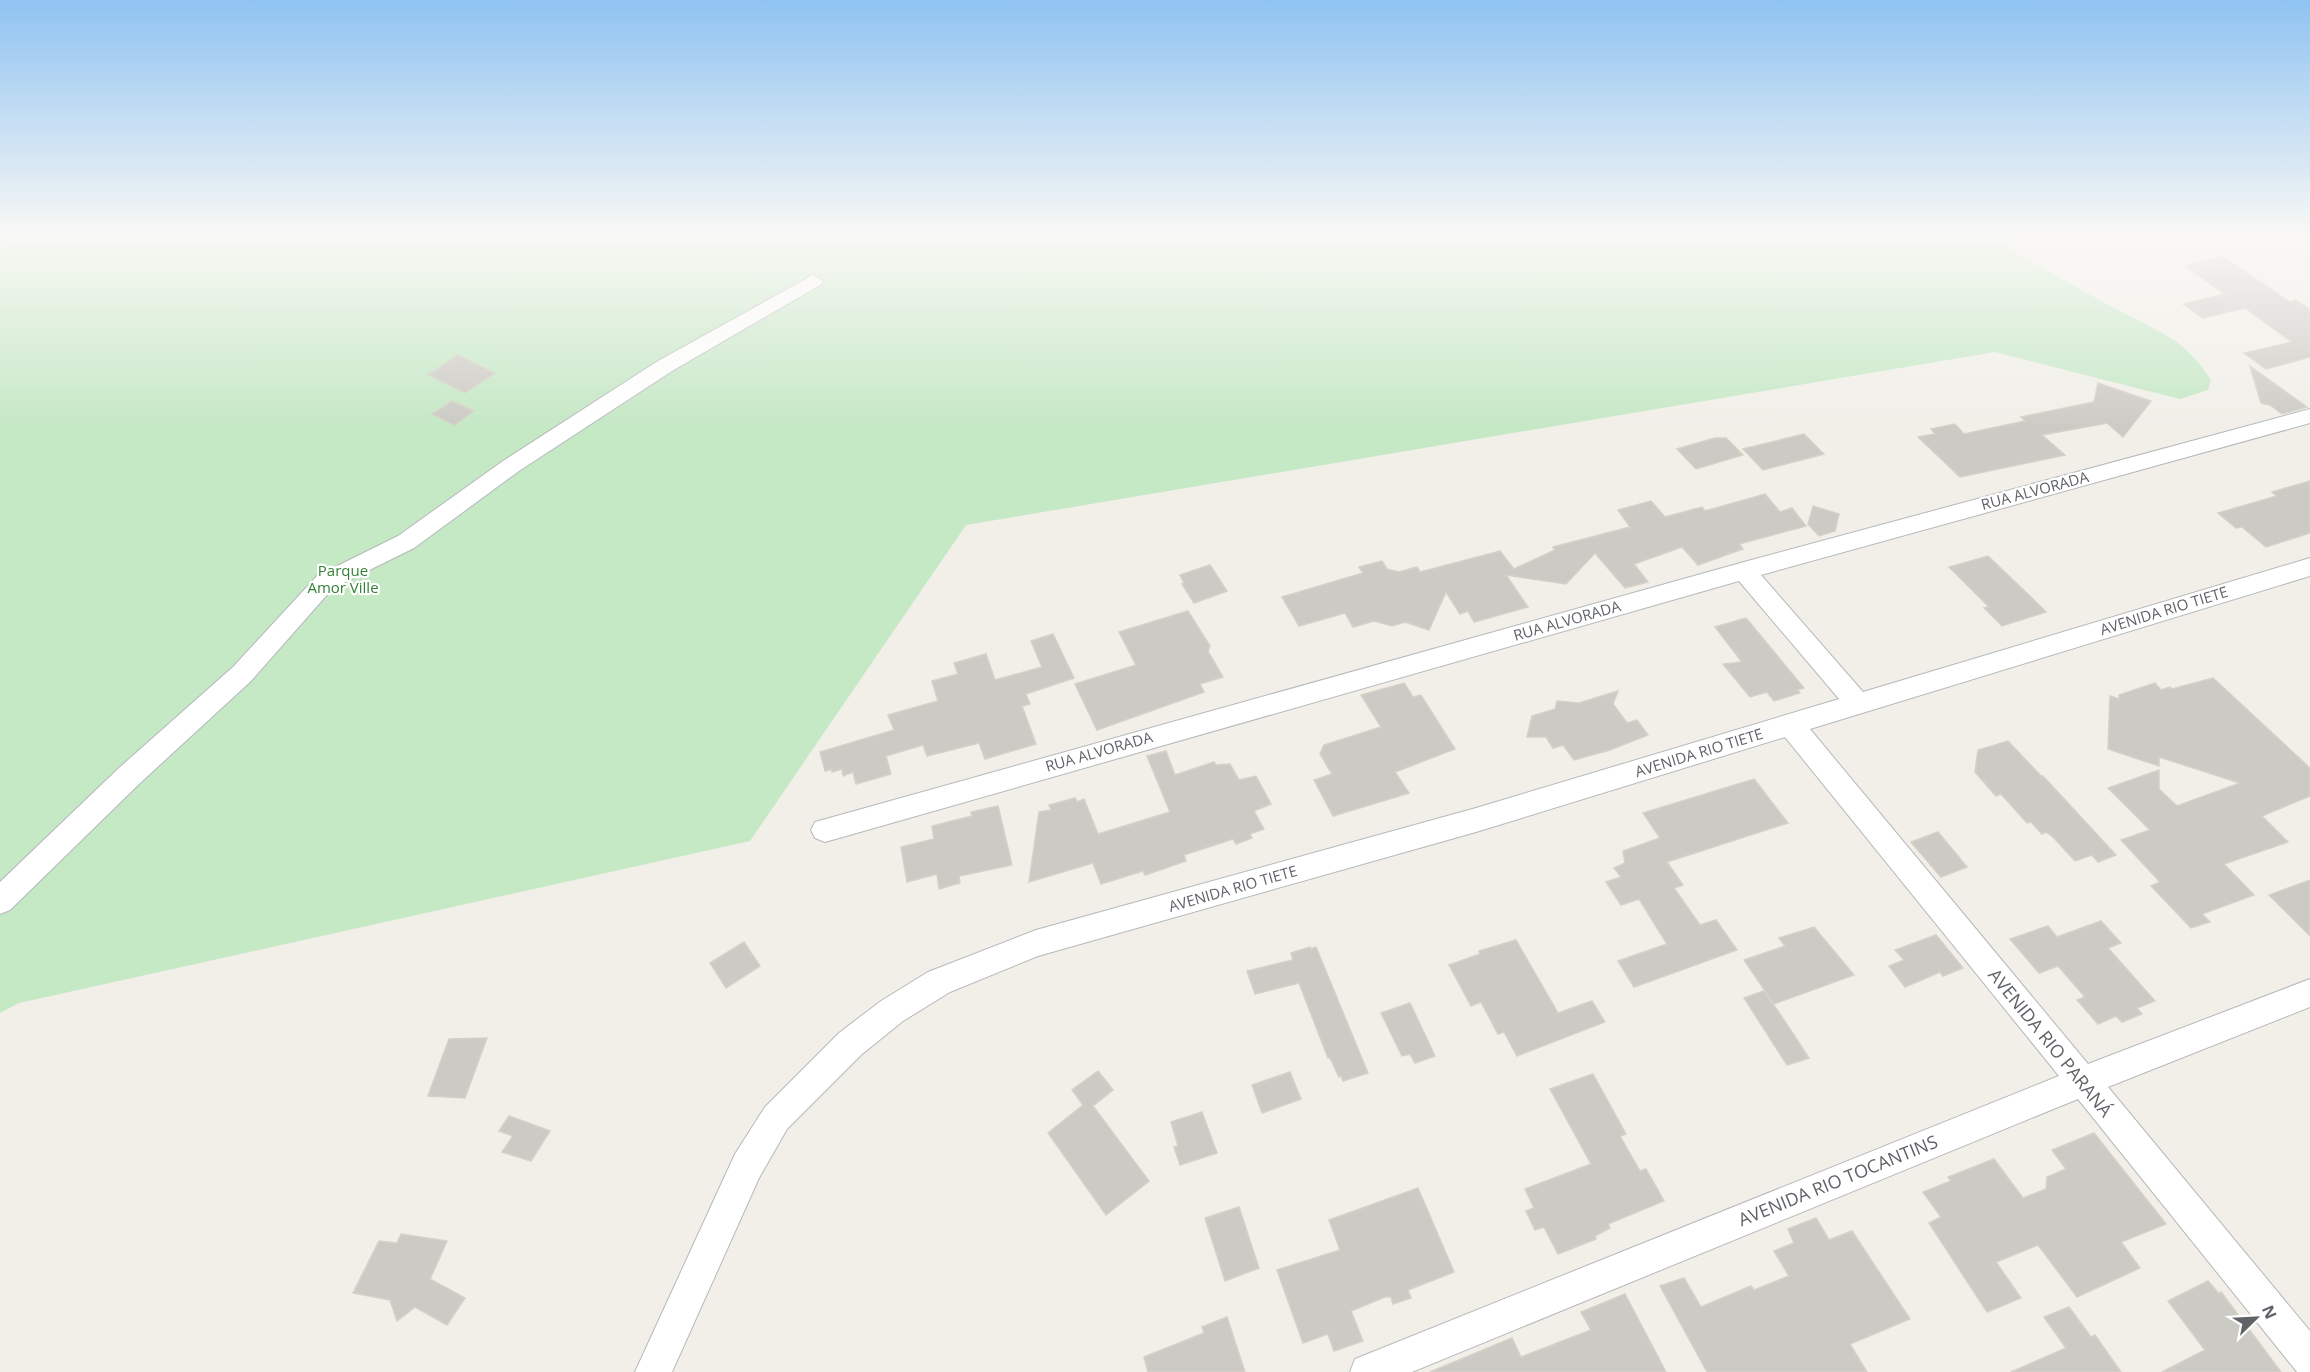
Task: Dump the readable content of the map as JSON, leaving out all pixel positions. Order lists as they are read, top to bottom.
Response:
{
  "streets": {
    "street": [
      "RUA ALVORADA",
      "AVENIDA RIO TIETE",
      "AVENIDA RIO PARANÁ",
      "AVENIDA RIO TOCANTINS"
    ]
  },
  "crossings": [
    ["AVENIDA RIO TIETE", "AVENIDA RIO PARANÁ"],
    ["AVENIDA RIO PARANÁ", "AVENIDA RIO TOCANTINS"]
  ],
  "parks": ["Parque Amor Ville"],
  "north": "top right"
}
